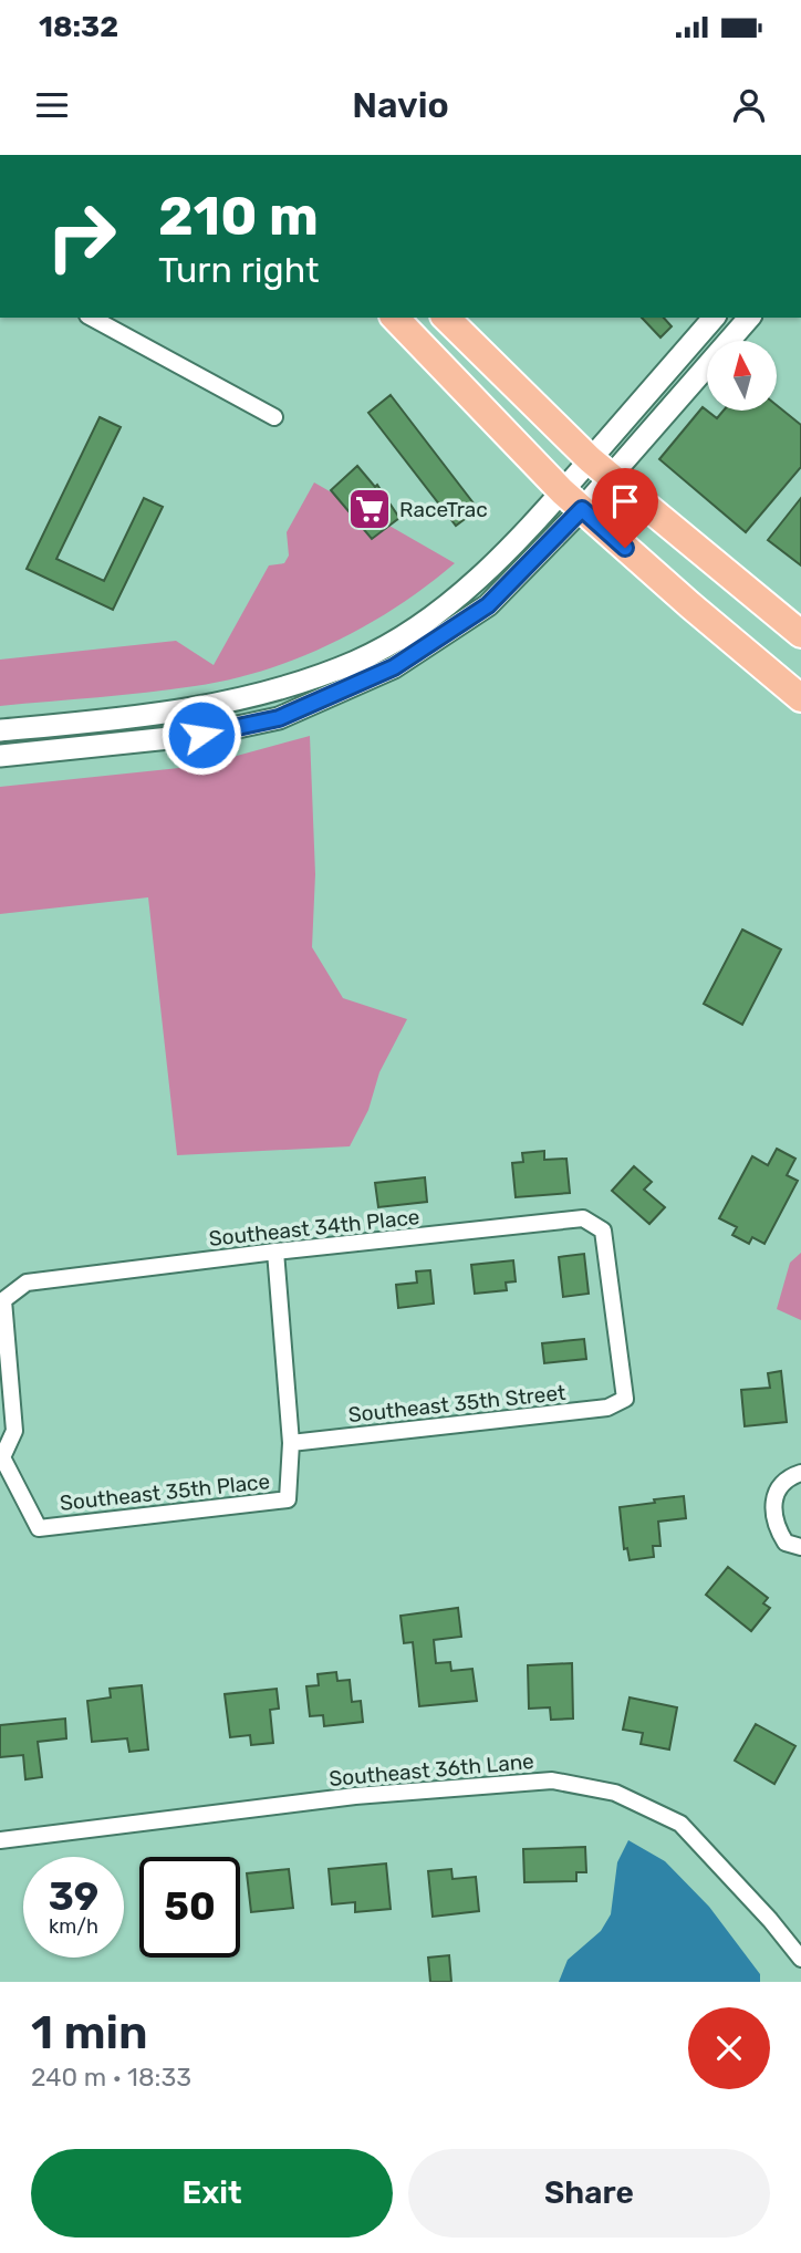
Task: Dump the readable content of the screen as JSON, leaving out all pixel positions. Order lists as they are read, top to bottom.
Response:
{
  "streets": {
    "street": [
      "Southeast 34th Place",
      "Southeast 35th Street",
      "Southeast 35th Place",
      "Southeast 36th Lane"
    ]
  },
  "crossings": [
    ["Southeast 34th Place", "Southeast 35th Street"],
    ["Southeast 34th Place", "Southeast 35th Place"],
    ["Southeast 35th Street", "Southeast 35th Place"]
  ],
  "places": {
    "supermarket": ["RaceTrac"]
  },
  "north": "top",
  "page": {
    "status": "18:32",
    "header": "Navio",
    "turn": ["210 m", "Turn right"],
    "speed": "39 km/h",
    "limit": "50",
    "heading": ["1 min", "240 m · 18:33"],
    "buttons": ["Exit", "Share"]
  }
}
